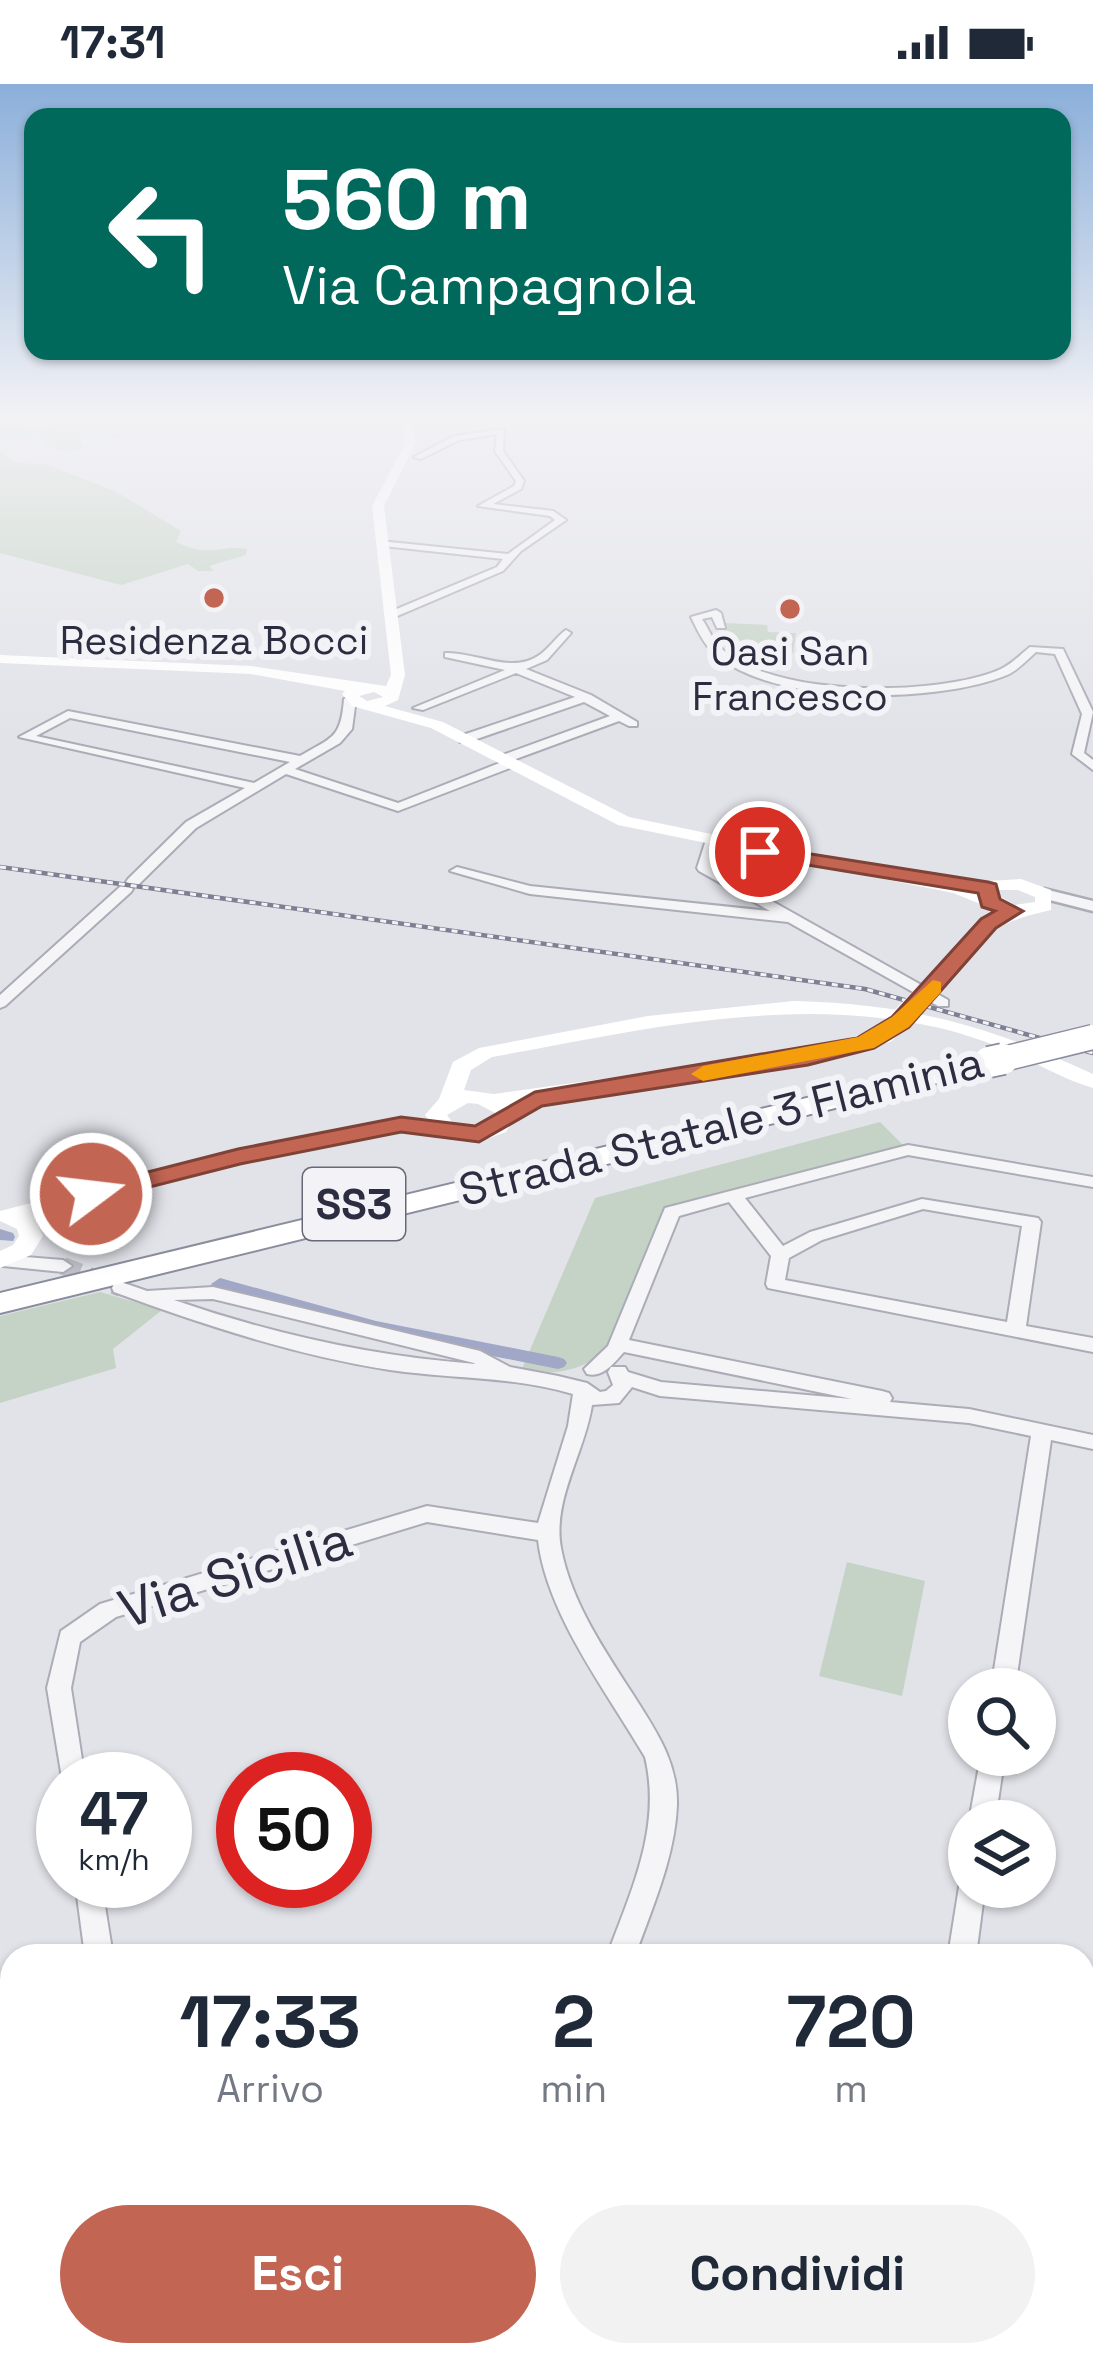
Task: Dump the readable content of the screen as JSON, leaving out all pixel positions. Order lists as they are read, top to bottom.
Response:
{
  "streets": {
    "highway": ["Strada Statale 3 Flaminia", "SS3"],
    "street": ["Via Sicilia"]
  },
  "places": ["Residenza Bocci", "Oasi San Francesco"],
  "page": {
    "status": "17:31",
    "turn": ["560 m", "Via Campagnola"],
    "speed": "47 km/h",
    "limit": "50",
    "eta": [
      "17:33",
      "Arrivo",
      "2",
      "min",
      "720",
      "m"
    ],
    "buttons": ["Esci", "Condividi"]
  }
}
